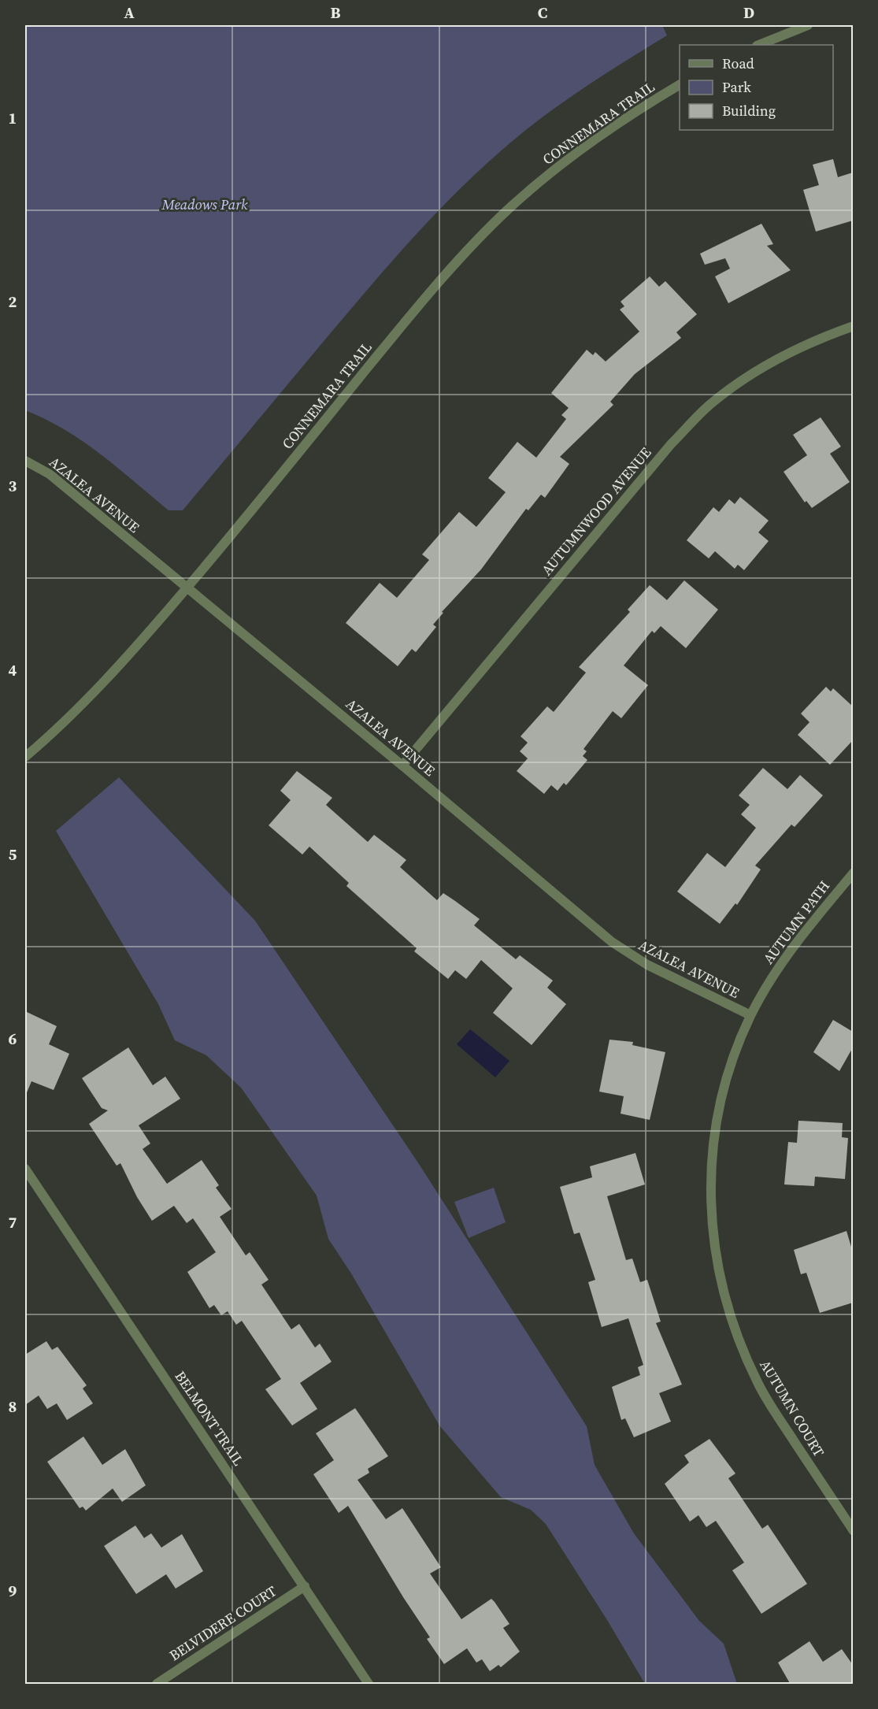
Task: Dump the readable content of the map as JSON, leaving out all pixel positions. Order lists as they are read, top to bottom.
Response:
{
  "streets": {
    "street": [
      "CONNEMARA TRAIL",
      "AZALEA AVENUE",
      "AUTUMNWOOD AVENUE",
      "AUTUMN PATH",
      "AUTUMN COURT",
      "BELMONT TRAIL",
      "BELVIDERE COURT"
    ]
  },
  "crossings": [
    ["CONNEMARA TRAIL", "AZALEA AVENUE"],
    ["AZALEA AVENUE", "AUTUMNWOOD AVENUE"],
    ["AZALEA AVENUE", "AUTUMN PATH"],
    ["AZALEA AVENUE", "AUTUMN COURT"],
    ["AUTUMN PATH", "AUTUMN COURT"],
    ["BELMONT TRAIL", "BELVIDERE COURT"]
  ],
  "parks": ["Meadows Park"],
  "legend": ["Road", "Park", "Building"],
  "grid": {
    "columns": [
      "A",
      "B",
      "C",
      "D"
    ],
    "rows": [
      "1",
      "2",
      "3",
      "4",
      "5",
      "6",
      "7",
      "8",
      "9"
    ]
  }
}
